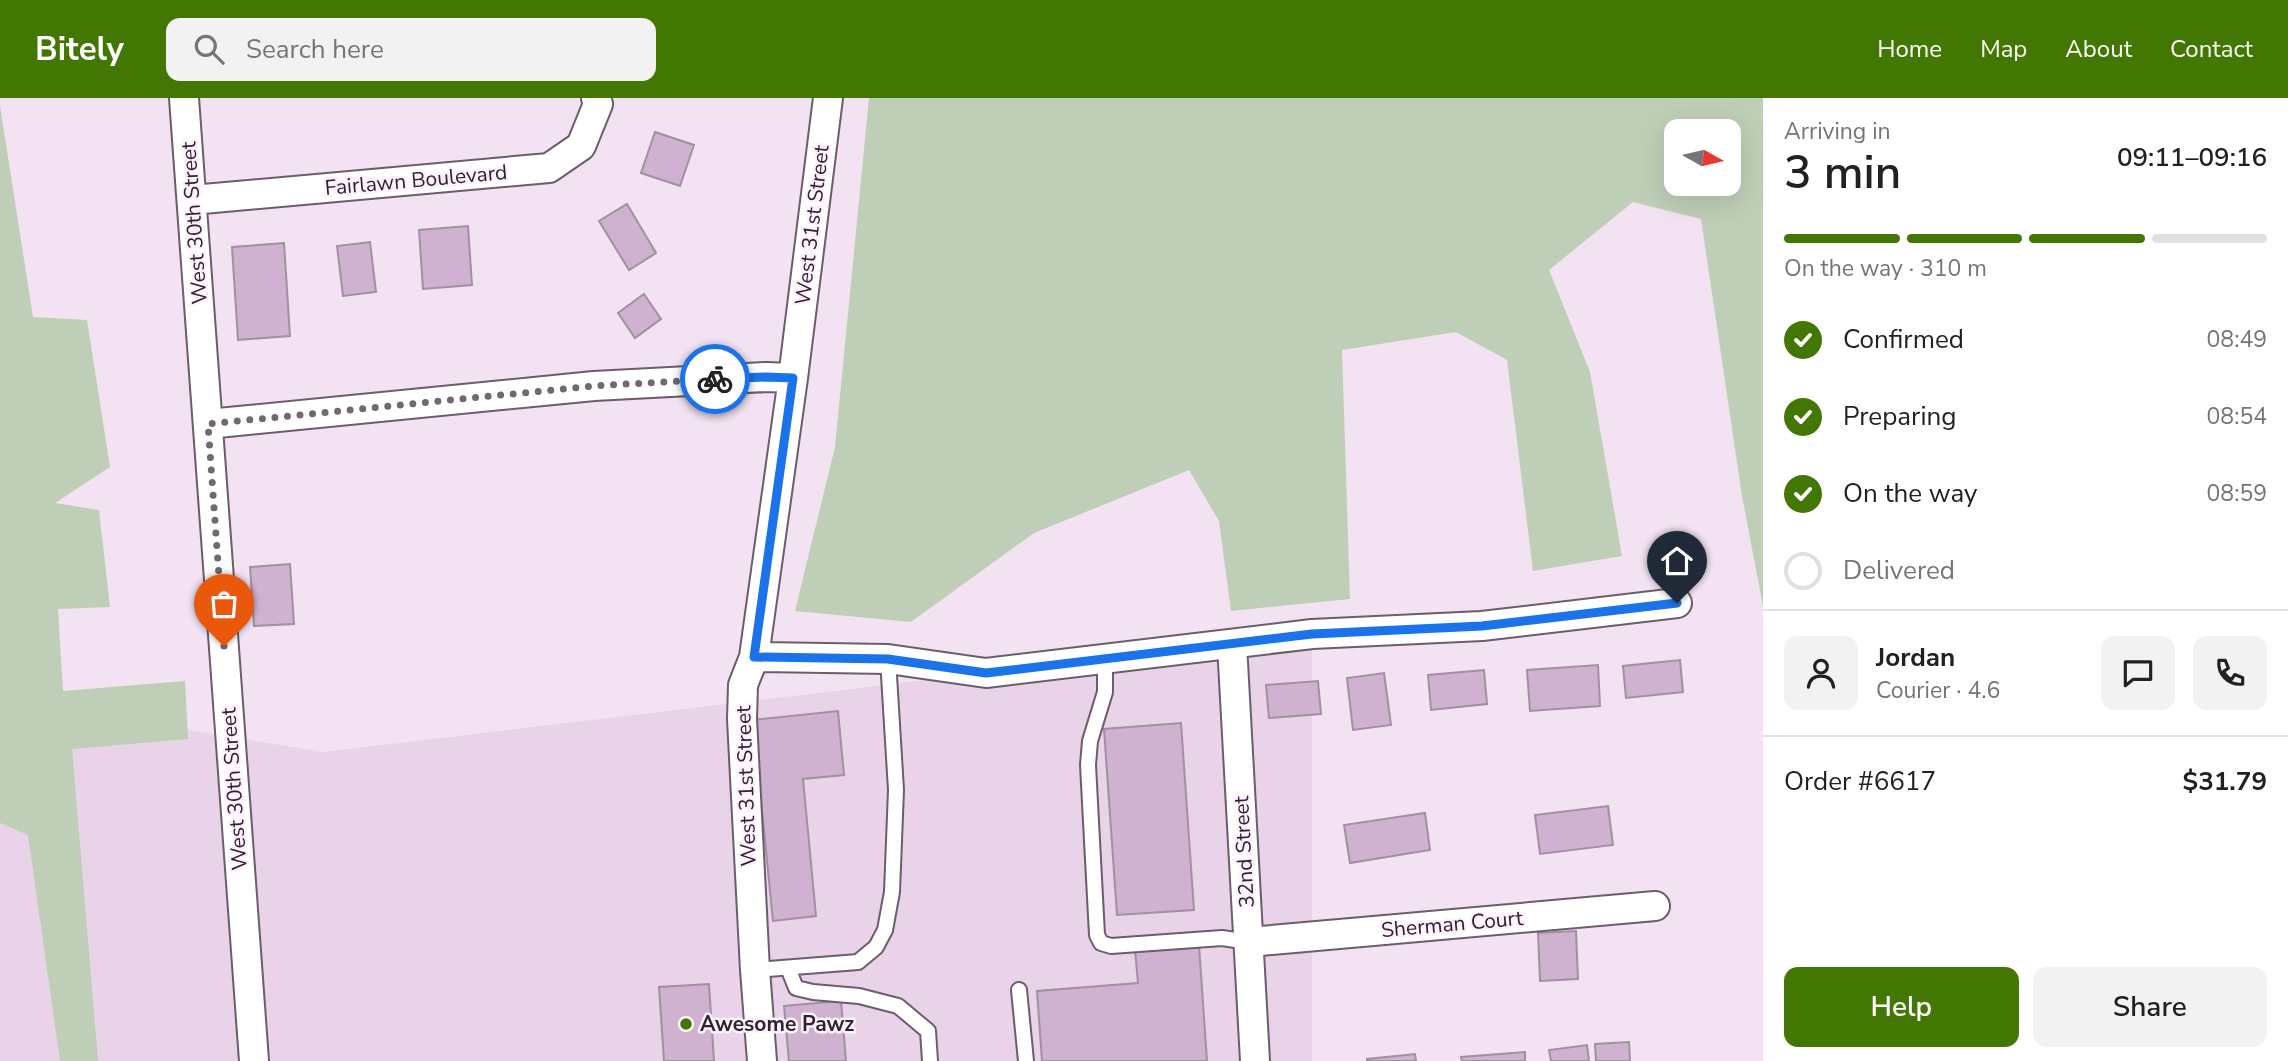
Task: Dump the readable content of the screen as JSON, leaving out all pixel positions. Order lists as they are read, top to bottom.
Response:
{
  "streets": {
    "street": [
      "Fairlawn Boulevard",
      "West 30th Street",
      "West 31st Street",
      "32nd Street",
      "Sherman Court"
    ]
  },
  "crossings": [
    ["Fairlawn Boulevard", "West 30th Street"],
    ["32nd Street", "Sherman Court"]
  ],
  "places": ["Awesome Pawz"],
  "north": "right",
  "page": {
    "header": "Bitely",
    "search": "Search here",
    "nav": [
      "Home",
      "Map",
      "About",
      "Contact"
    ],
    "heading": ["3 min", "Arriving in", "09:11–09:16"],
    "panel": [
      "Jordan",
      "Courier · 4.6",
      "Order #6617",
      "$31.79"
    ],
    "bar": "On the way · 310 m",
    "list": [
      ["Confirmed", "08:49"],
      ["Preparing", "08:54"],
      ["On the way", "08:59"],
      "Delivered"
    ],
    "buttons": ["Help", "Share"]
  }
}
